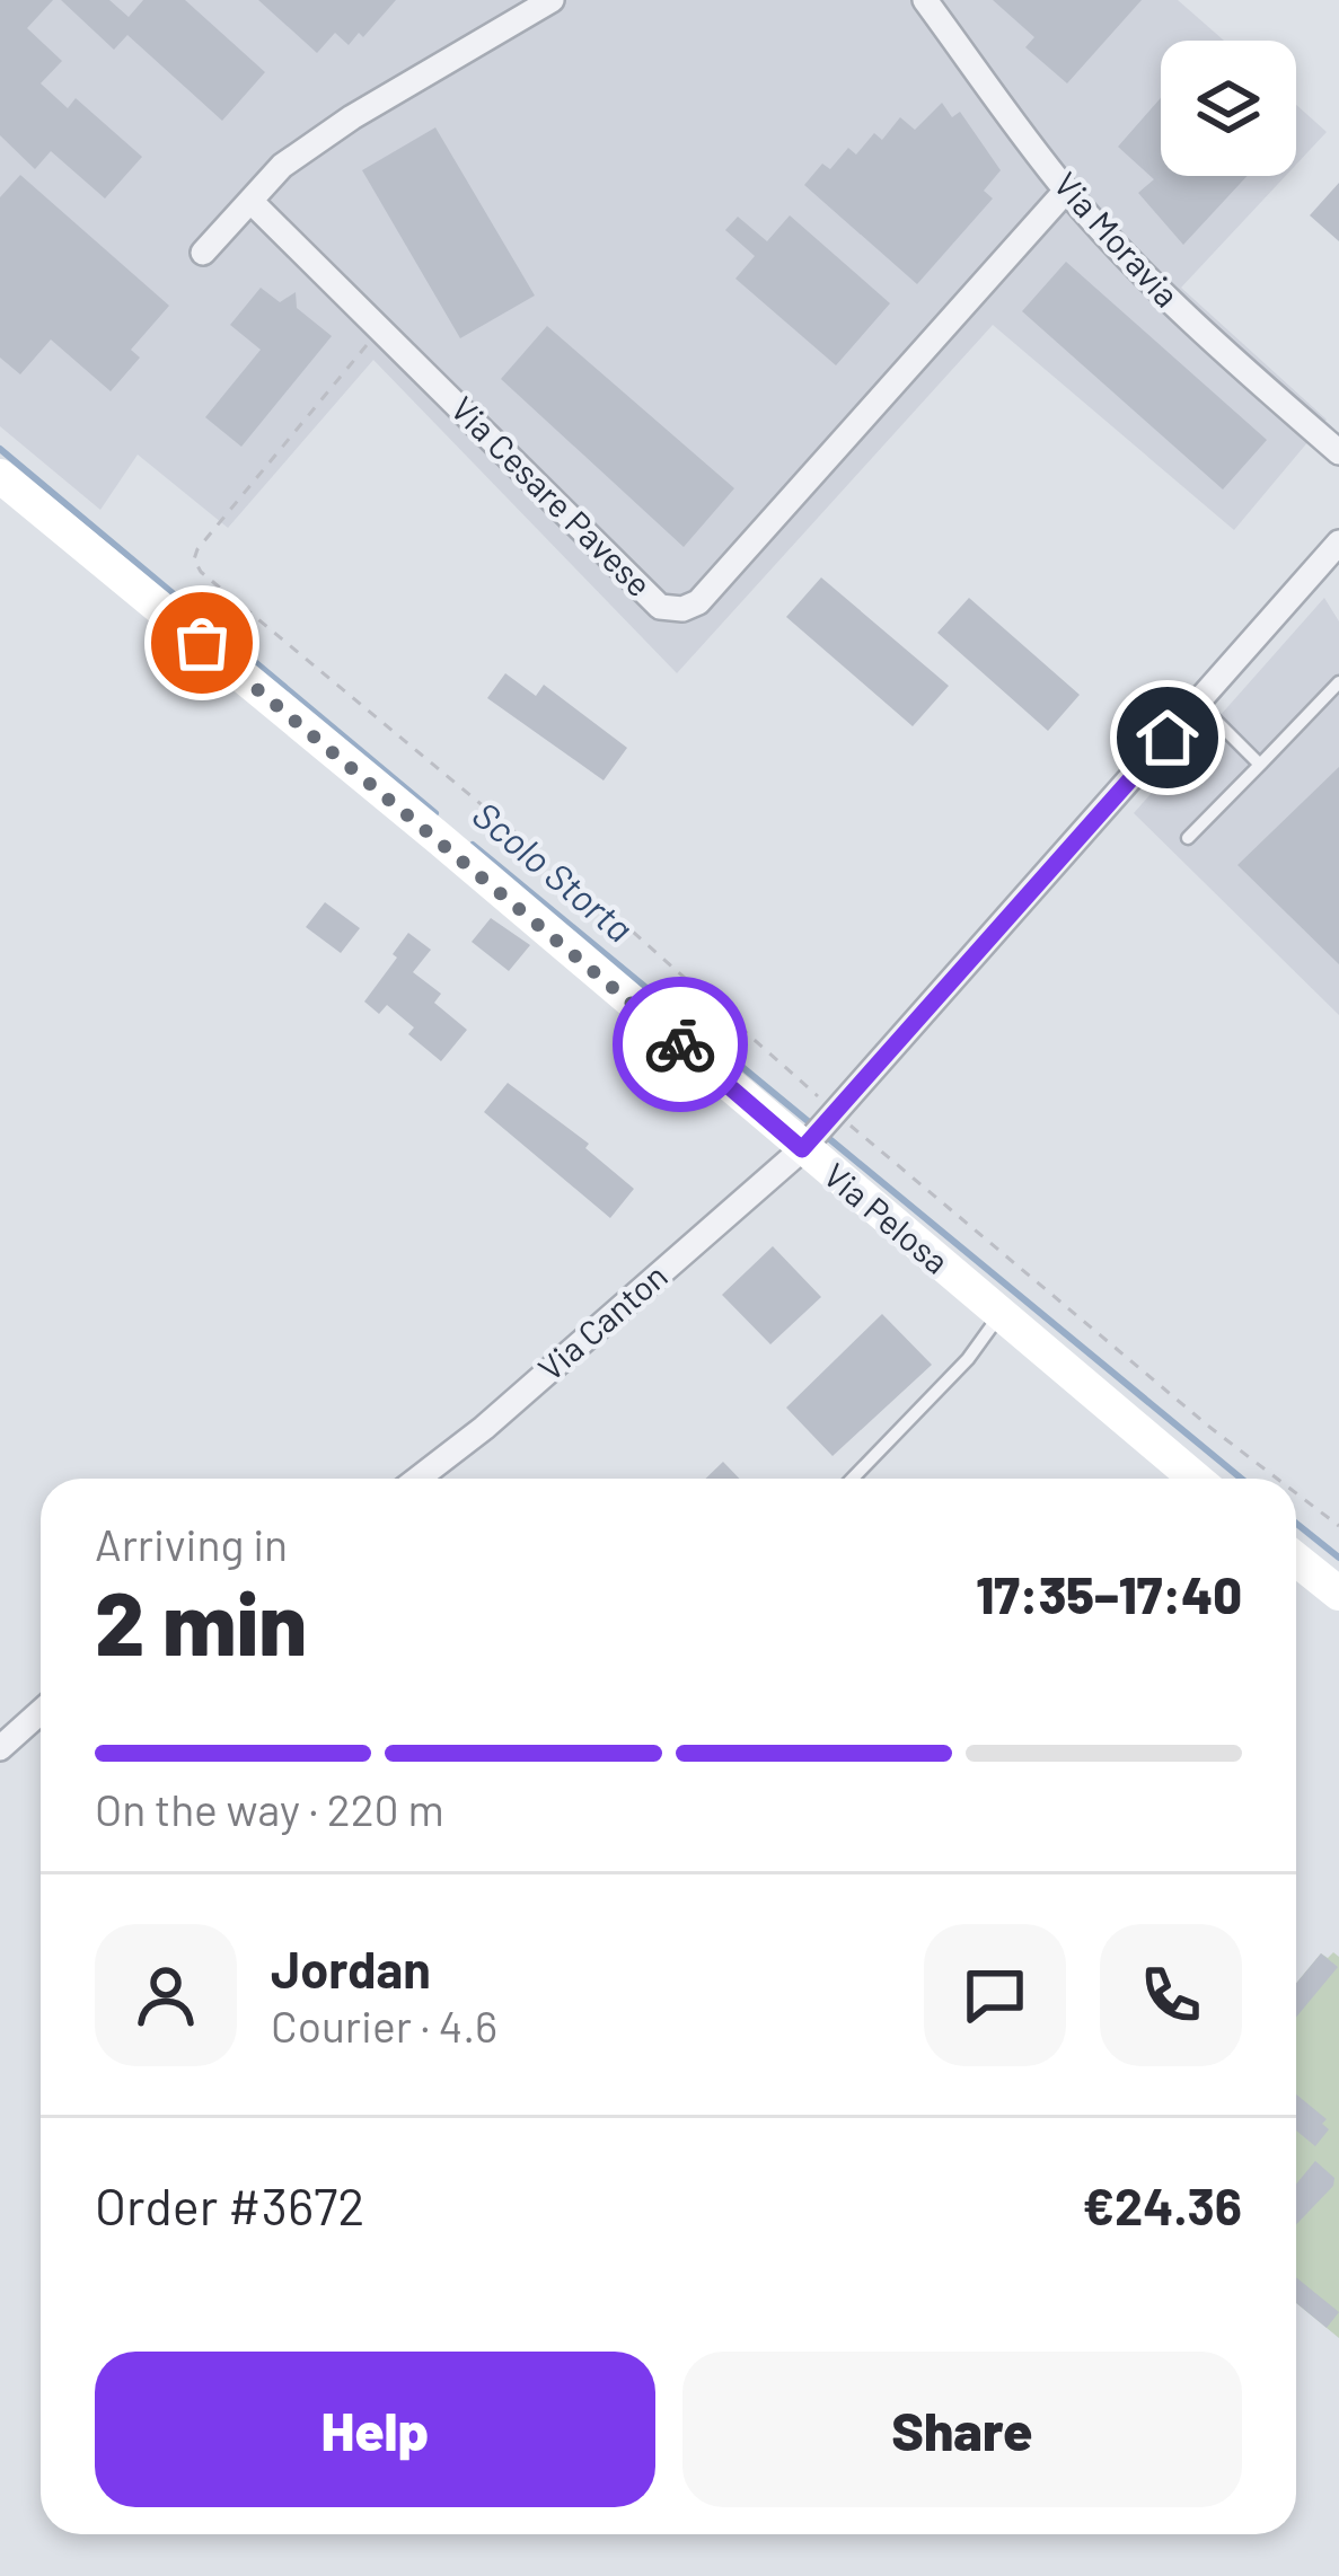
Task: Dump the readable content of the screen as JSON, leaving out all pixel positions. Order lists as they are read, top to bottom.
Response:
{
  "streets": {
    "main road": ["Via Pelosa"],
    "street": ["Via Moravia", "Via Cesare Pavese", "Via Canton"]
  },
  "crossings": [
    ["Via Moravia", "Via Cesare Pavese"],
    ["Via Pelosa", "Via Canton"]
  ],
  "water": ["Scolo Storta"],
  "page": {
    "heading": ["2 min", "Arriving in", "17:35–17:40"],
    "panel": [
      "Jordan",
      "Courier · 4.6",
      "Order #3672",
      "€24.36"
    ],
    "bar": "On the way · 220 m",
    "buttons": ["Help", "Share"]
  }
}
